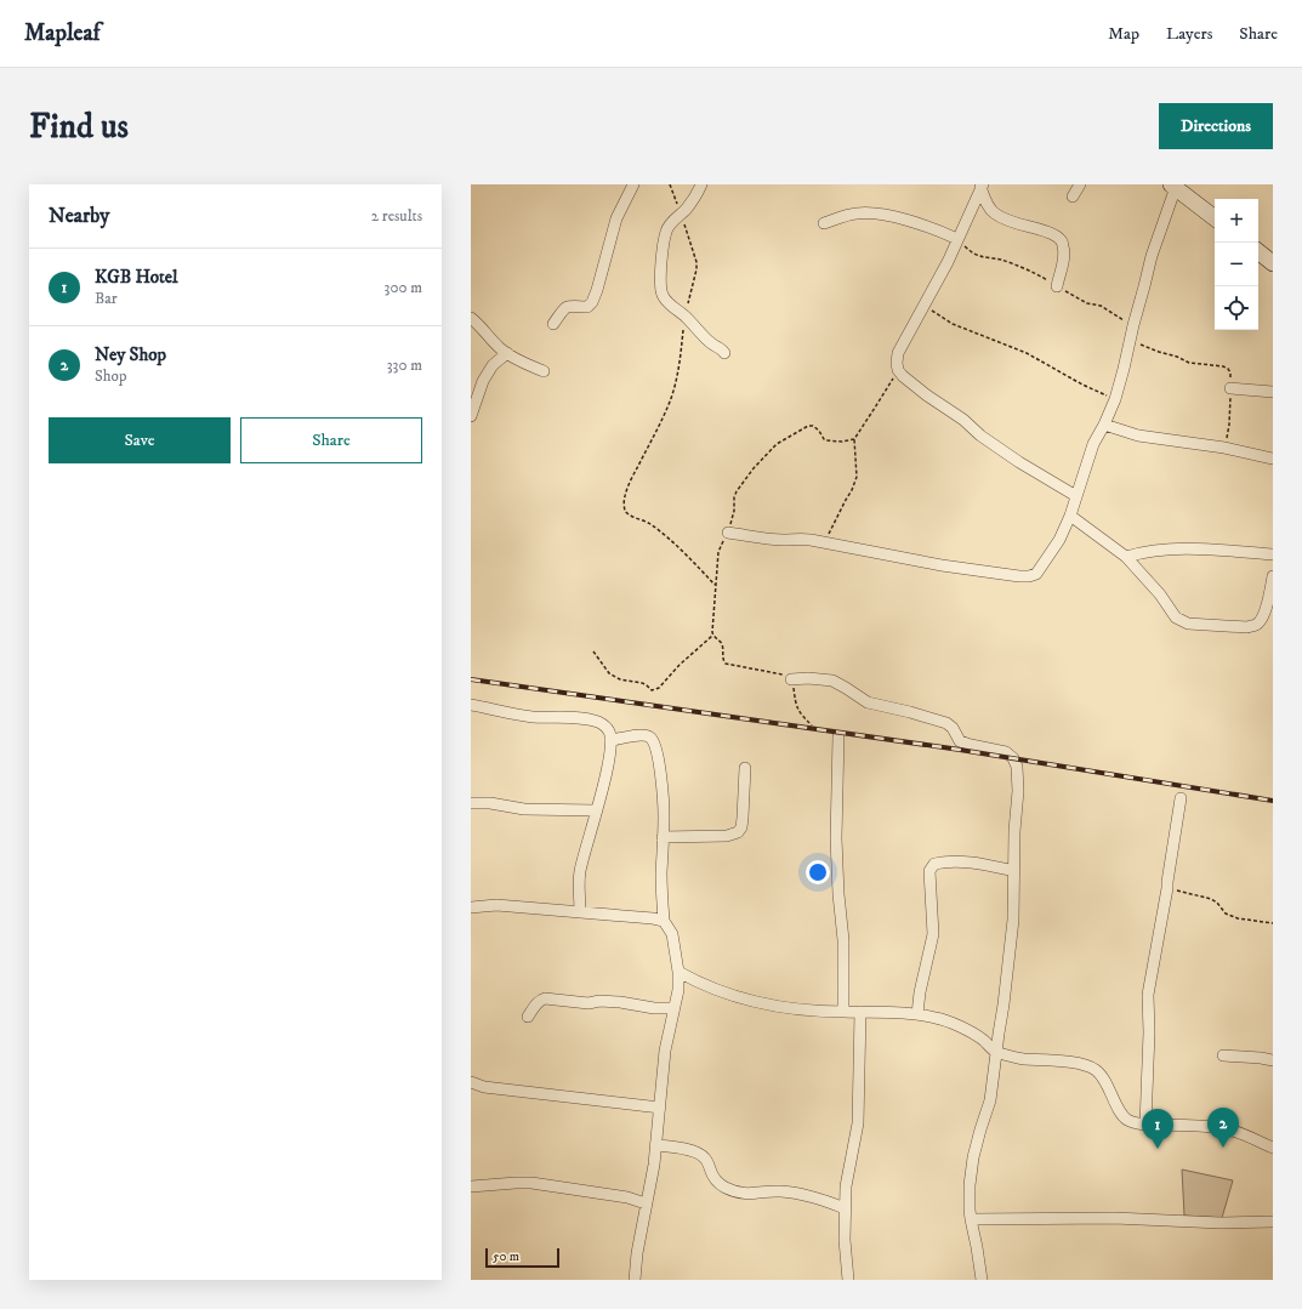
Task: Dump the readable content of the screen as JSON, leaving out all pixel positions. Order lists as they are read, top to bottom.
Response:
{
  "scale_bar": "50 m",
  "page": {
    "header": "Mapleaf",
    "nav": ["Map", "Layers", "Share"],
    "buttons": [
      "Directions",
      ["Save", "Share"]
    ],
    "title": "Find us",
    "heading": ["Nearby", "2 results"],
    "map_buttons": ["+", "−"],
    "list": [
      {
        "mark": "1",
        "name": "KGB Hotel",
        "note": "Bar",
        "value": "300 m"
      },
      {
        "mark": "2",
        "name": "Ney Shop",
        "note": "Shop",
        "value": "330 m"
      }
    ],
    "pins": ["2", "1"],
    "scale": "50 m"
  }
}
